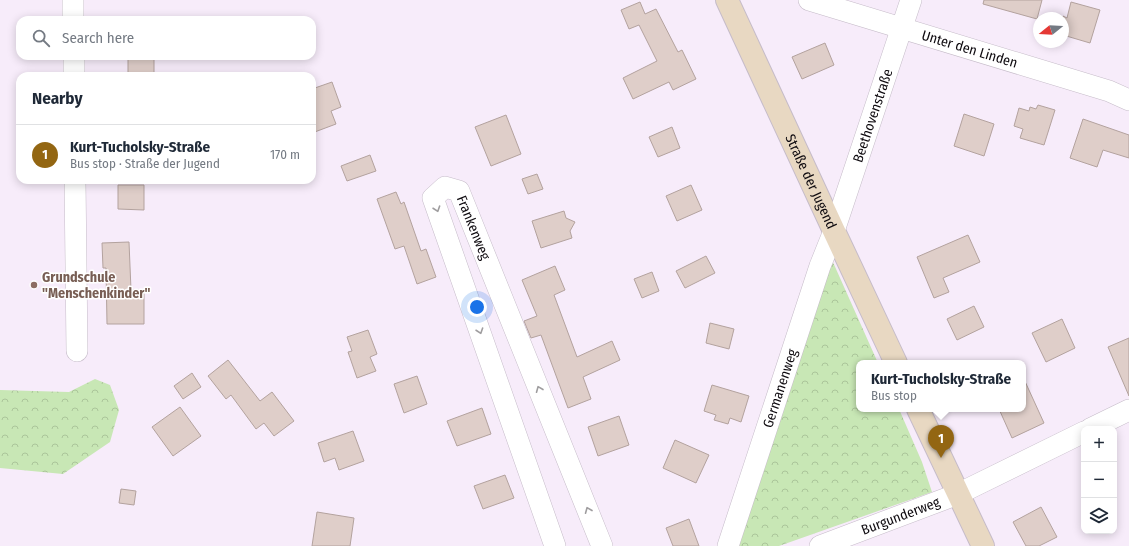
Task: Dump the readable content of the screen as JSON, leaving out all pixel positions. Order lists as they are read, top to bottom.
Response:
{
  "streets": {
    "street": [
      "Unter den Linden",
      "Beethovenstraße",
      "Straße der Jugend",
      "Frankenweg",
      "Germanenweg",
      "Burgunderweg"
    ]
  },
  "crossings": [
    ["Unter den Linden", "Beethovenstraße"],
    ["Beethovenstraße", "Straße der Jugend"],
    ["Beethovenstraße", "Germanenweg"],
    ["Straße der Jugend", "Germanenweg"]
  ],
  "places": ["Grundschule \"Menschenkinder\""],
  "north": "left",
  "page": {
    "search": "Search here",
    "heading": "Nearby",
    "list": [
      {
        "mark": "1",
        "name": "Kurt-Tucholsky-Straße",
        "note": "Bus stop · Straße der Jugend",
        "value": "170 m"
      }
    ],
    "popup": ["Kurt-Tucholsky-Straße", "Bus stop"],
    "pins": "1",
    "map_buttons": ["+", "−"]
  }
}
